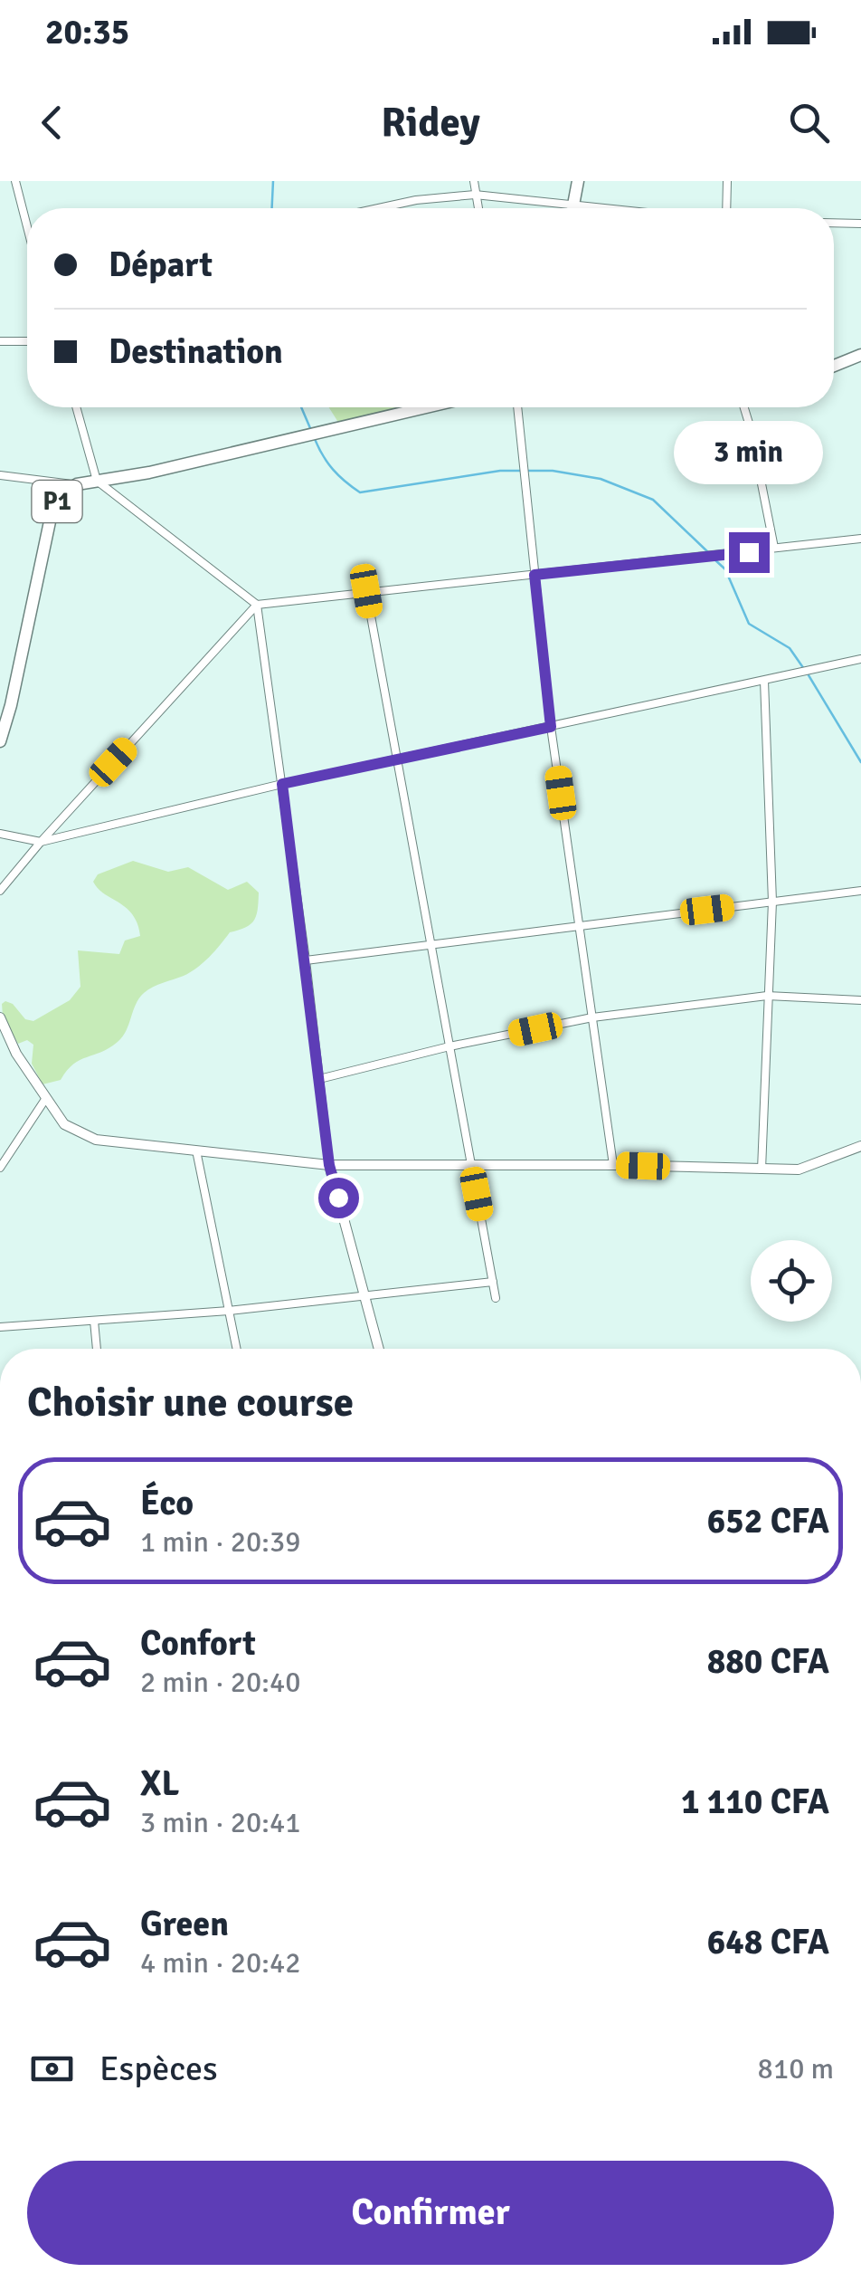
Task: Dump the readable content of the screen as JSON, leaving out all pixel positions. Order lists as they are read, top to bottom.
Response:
{
  "streets": {
    "main road": ["P1"]
  },
  "page": {
    "status": "20:35",
    "header": "Ridey",
    "banner": ["Départ", "Destination"],
    "bubble": "3 min",
    "heading": "Choisir une course",
    "list": [
      {
        "name": "Éco",
        "note": "1 min · 20:39",
        "value": "652 CFA"
      },
      {
        "name": "Confort",
        "note": "2 min · 20:40",
        "value": "880 CFA"
      },
      {
        "name": "XL",
        "note": "3 min · 20:41",
        "value": "1 110 CFA"
      },
      {
        "name": "Green",
        "note": "4 min · 20:42",
        "value": "648 CFA"
      }
    ],
    "pay": ["Espèces", "810 m"],
    "buttons": "Confirmer"
  }
}
